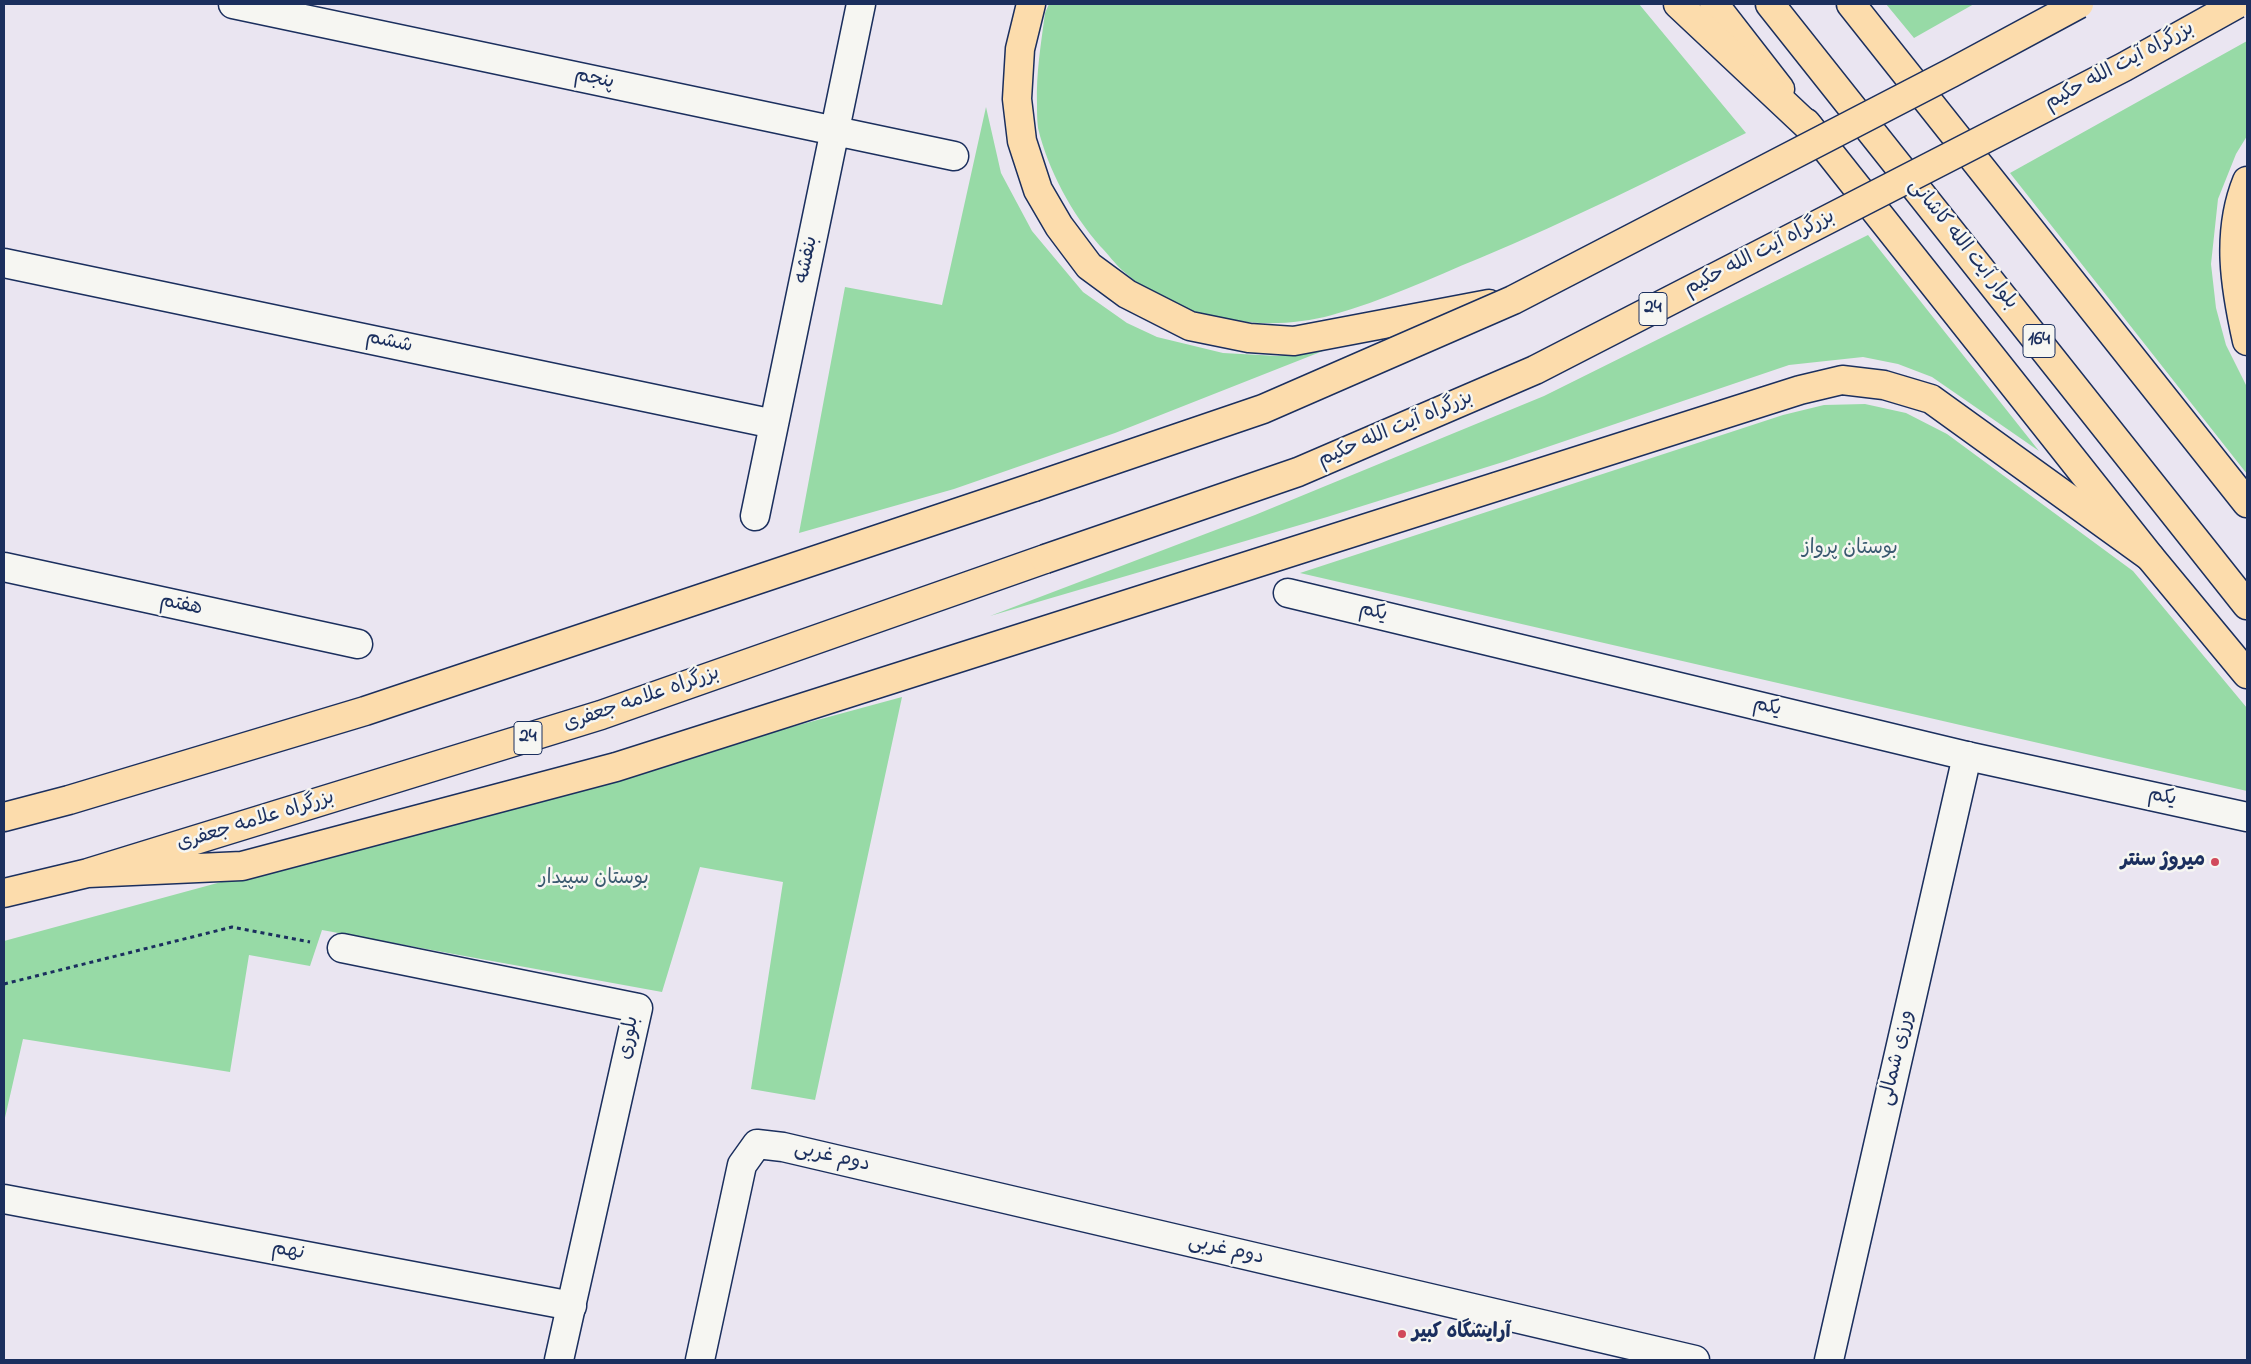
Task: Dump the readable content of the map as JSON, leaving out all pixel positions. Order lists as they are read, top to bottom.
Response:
{
  "streets": {
    "main road": [
      "بزرگراه آیت الله حکیم",
      "بلوار آیت الله کاشانی",
      "24",
      "164",
      "بزرگراه علامه جعفری"
    ],
    "street": [
      "پنجم",
      "بنفشه",
      "ششم",
      "هفتم",
      "یکم",
      "بلوری",
      "ورزی شمالی",
      "دوم غربی",
      "نهم"
    ]
  },
  "crossings": [
    ["بزرگراه آیت الله حکیم", "بزرگراه علامه جعفری"],
    ["پنجم", "بنفشه"],
    ["بنفشه", "ششم"],
    ["یکم", "ورزی شمالی"],
    ["بلوری", "نهم"]
  ],
  "parks": ["بوستان پرواز", "بوستان سپیدار"],
  "places": ["میروژ سنتر", "آرایشگاه کبیر"]
}
